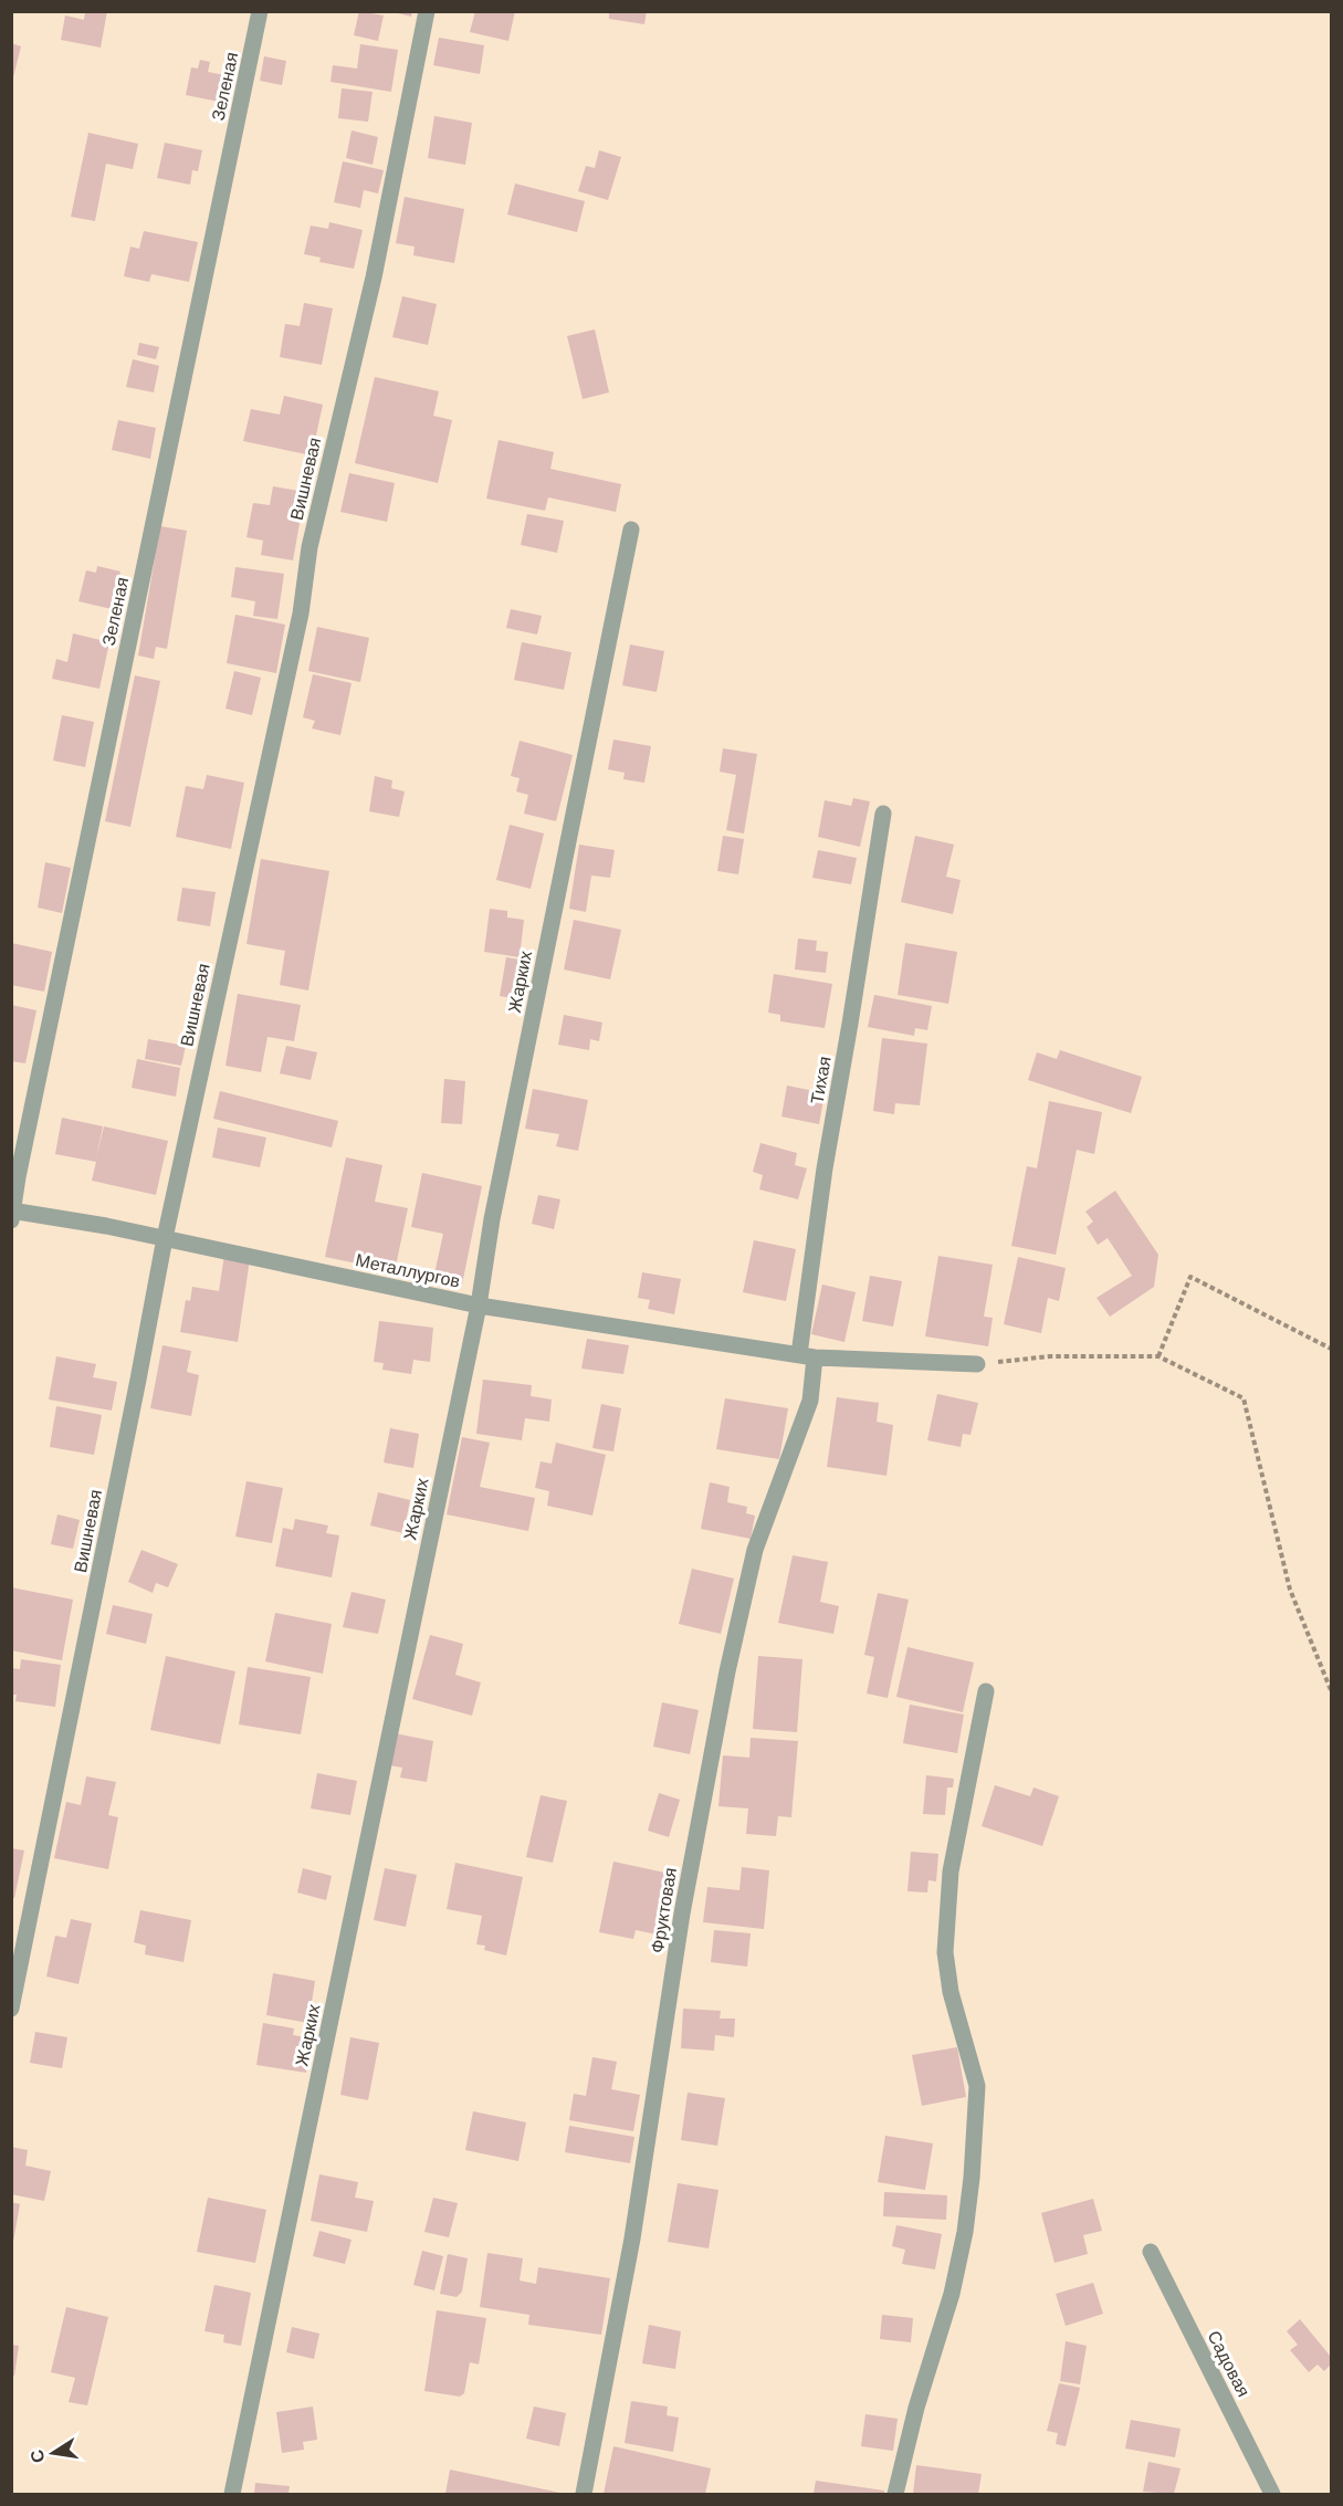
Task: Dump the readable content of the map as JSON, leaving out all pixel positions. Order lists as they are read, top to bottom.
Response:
{
  "streets": {
    "street": [
      "Зеленая",
      "Вишневая",
      "Жарких",
      "Тихая",
      "Металлургов",
      "Фруктовая",
      "Садовая"
    ]
  },
  "crossings": [
    ["Зеленая", "Металлургов"],
    ["Вишневая", "Металлургов"],
    ["Жарких", "Металлургов"],
    ["Тихая", "Металлургов"],
    ["Тихая", "Фруктовая"],
    ["Металлургов", "Фруктовая"]
  ],
  "north": "left"
}
